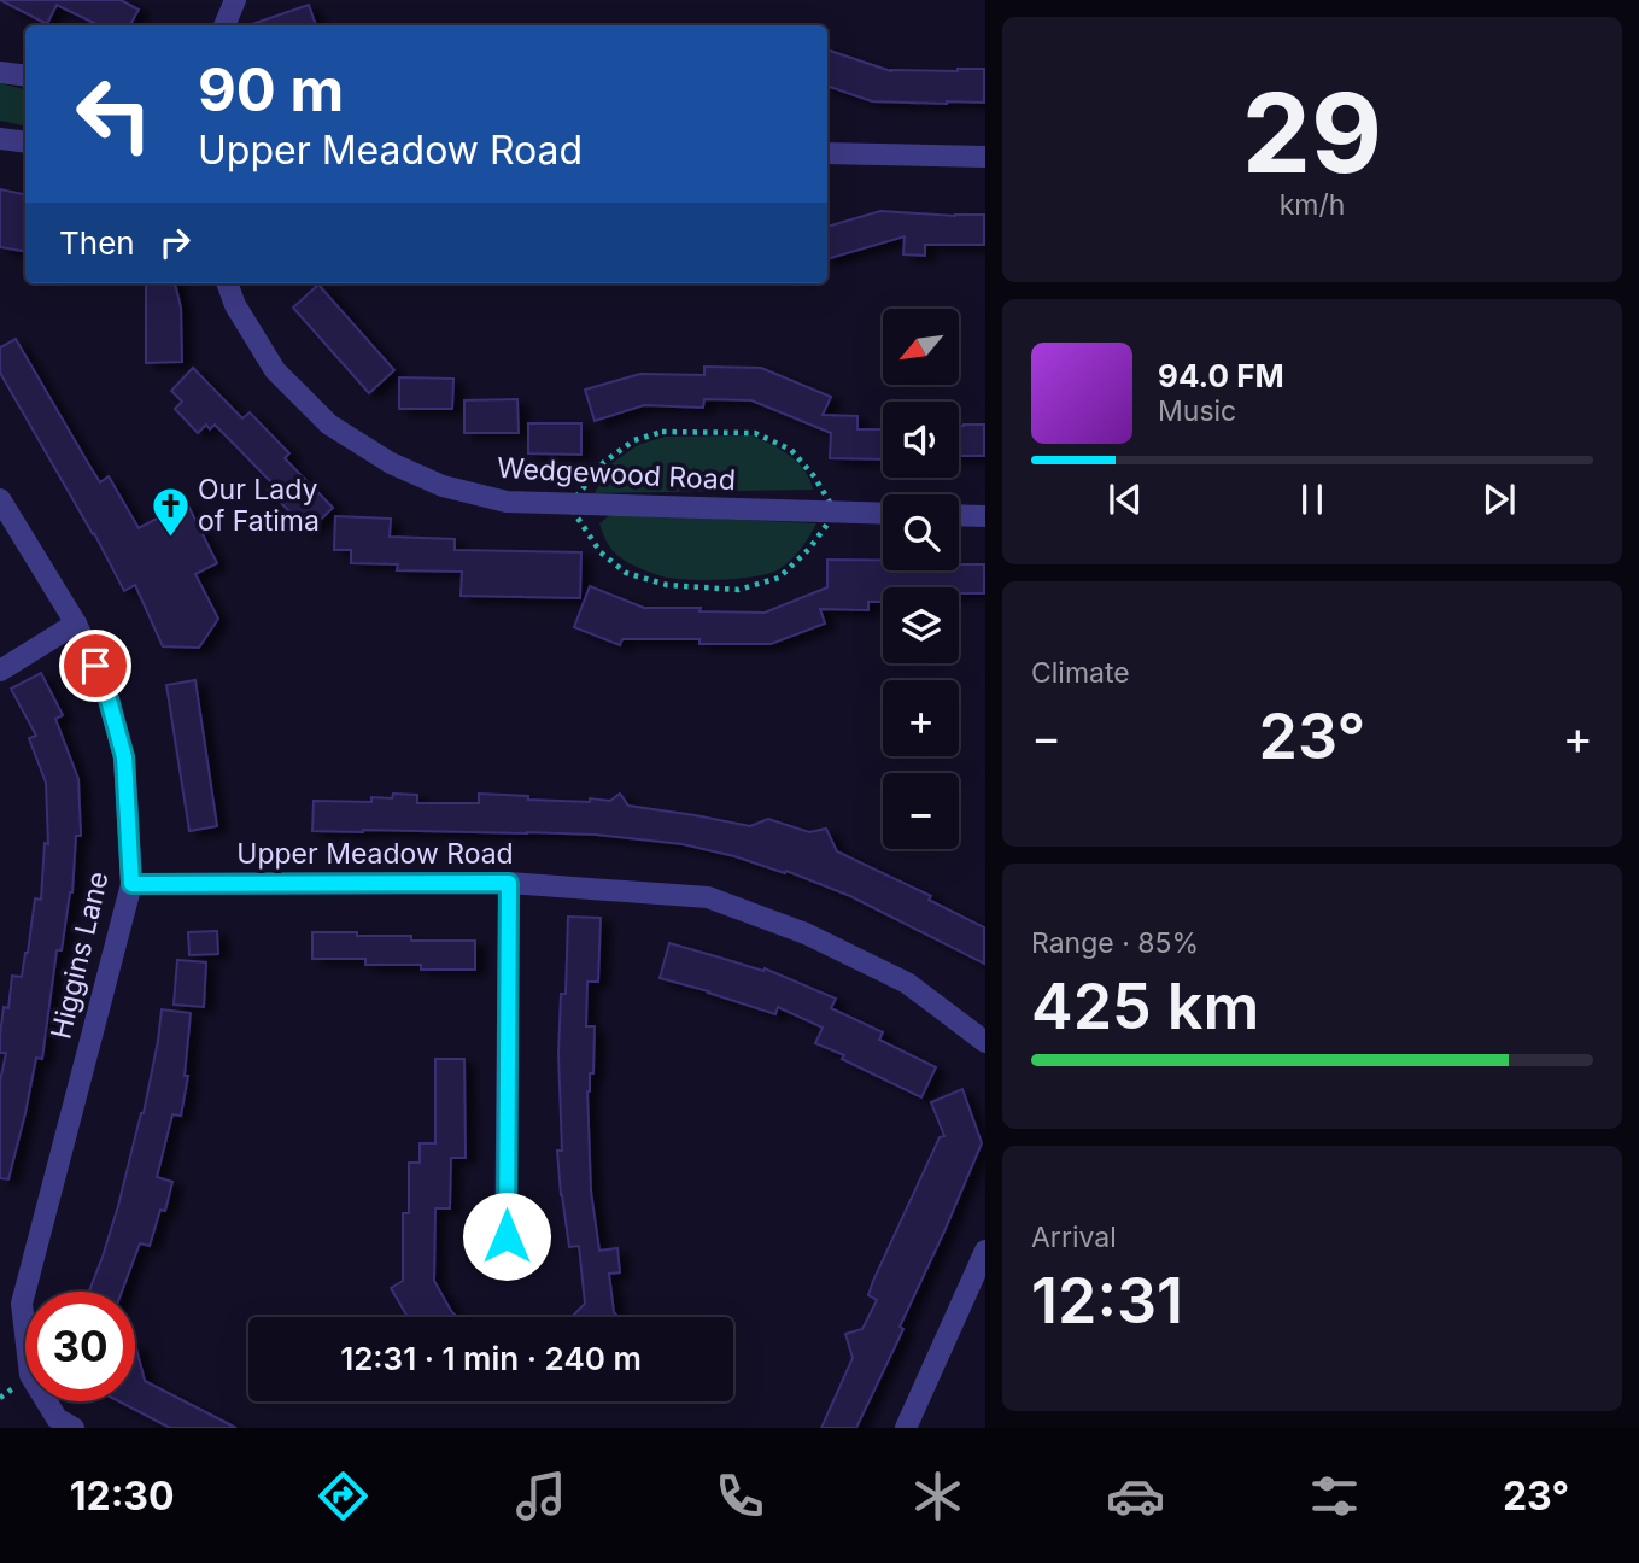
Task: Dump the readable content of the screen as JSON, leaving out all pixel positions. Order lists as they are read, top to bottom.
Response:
{
  "streets": {
    "street": ["Wedgewood Road", "Upper Meadow Road", "Higgins Lane"]
  },
  "crossings": [
    ["Upper Meadow Road", "Higgins Lane"]
  ],
  "places": {
    "church": ["Our Lady of Fatima"]
  },
  "north": "bottom left",
  "page": {
    "tile": [
      ["29", "km/h"],
      "Climate",
      ["Range · 85%", "425 km"],
      ["Arrival", "12:31"]
    ],
    "turn": ["90 m", "Upper Meadow Road"],
    "then": "Then",
    "map_buttons": ["+", "−"],
    "song": ["94.0 FM", "Music"],
    "heat": ["−", "23°", "+"],
    "limit": "30",
    "trip": "12:31 · 1 min · 240 m",
    "tabs": ["12:30", "23°"]
  }
}
